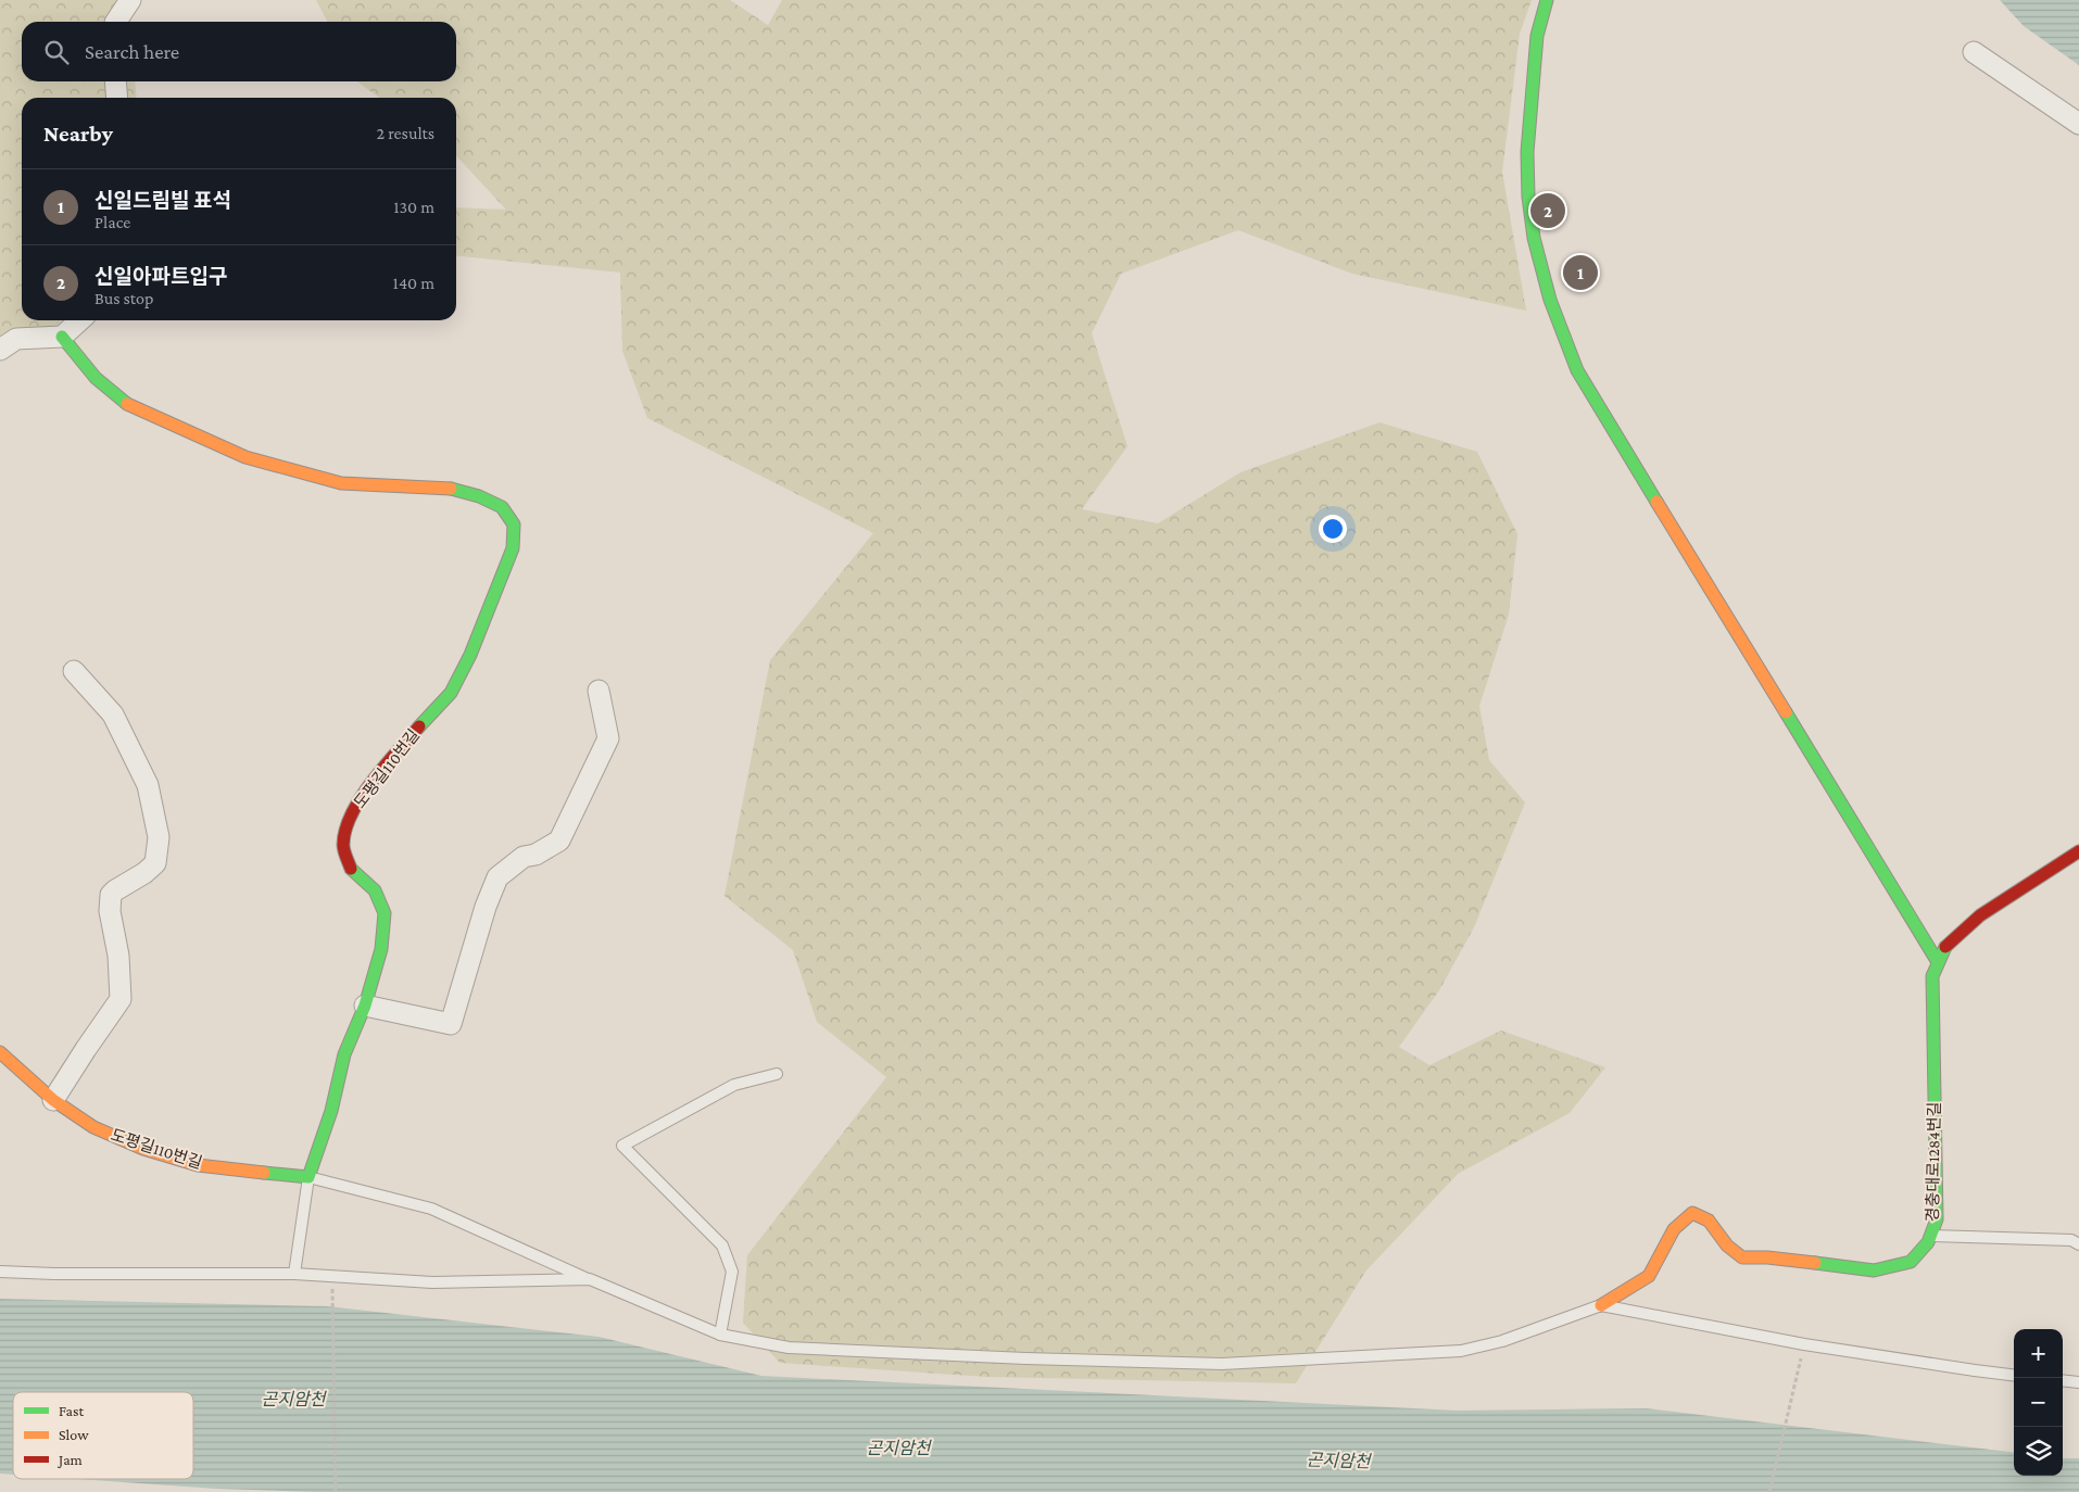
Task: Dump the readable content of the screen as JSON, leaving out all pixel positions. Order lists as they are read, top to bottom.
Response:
{
  "streets": {
    "street": ["도평길110번길", "경충대로1284번길"]
  },
  "water": ["곤지암천"],
  "legend": ["Fast", "Slow", "Jam"],
  "page": {
    "search": "Search here",
    "heading": ["Nearby", "2 results"],
    "list": [
      {
        "mark": "1",
        "name": "신일드림빌 표석",
        "note": "Place",
        "value": "130 m"
      },
      {
        "mark": "2",
        "name": "신일아파트입구",
        "note": "Bus stop",
        "value": "140 m"
      }
    ],
    "pins": ["2", "1"],
    "map_buttons": ["+", "−"]
  }
}
